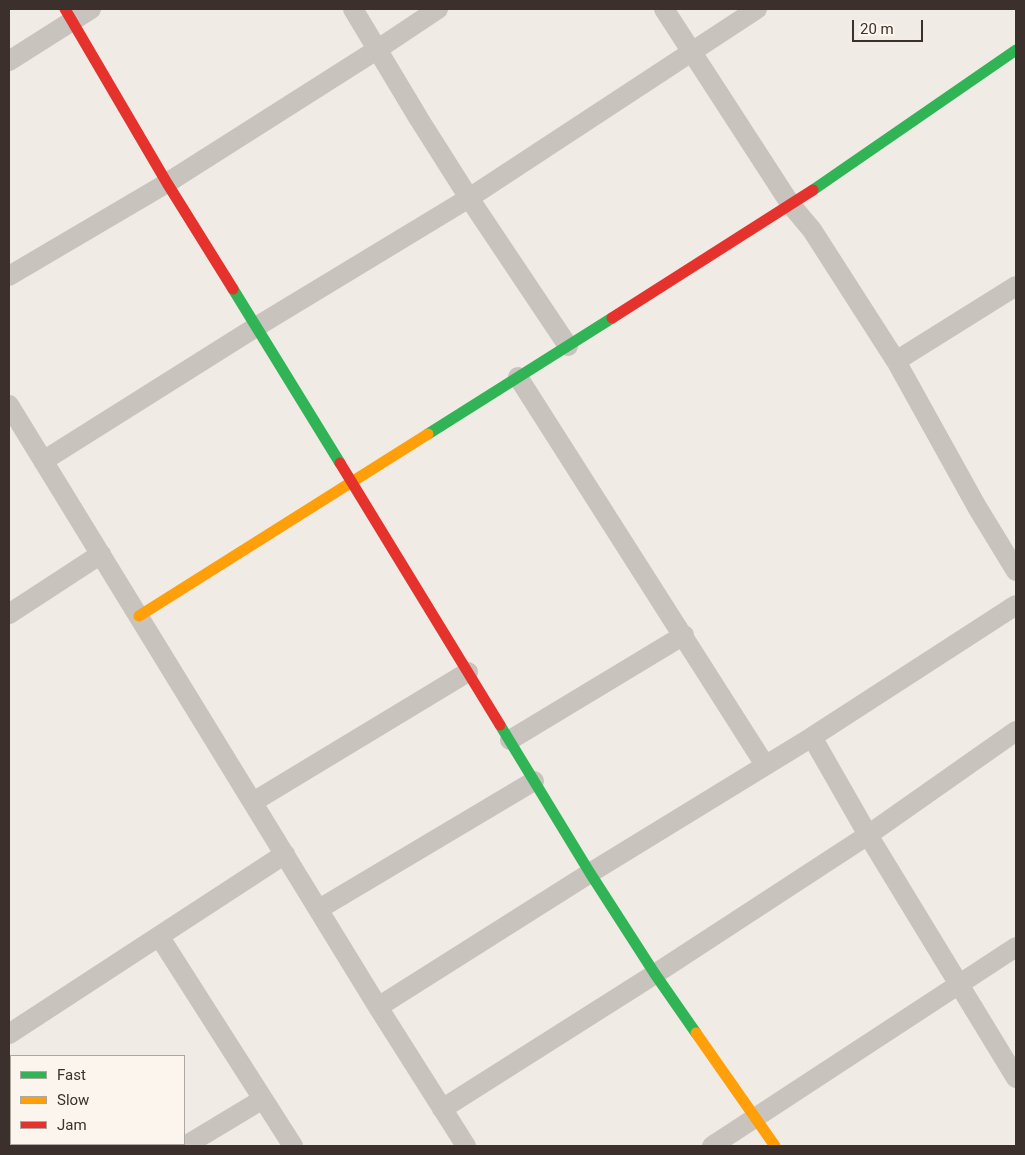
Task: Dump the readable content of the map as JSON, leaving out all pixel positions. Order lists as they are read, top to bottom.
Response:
{
  "legend": ["Fast", "Slow", "Jam"],
  "scale_bar": "20 m"
}
